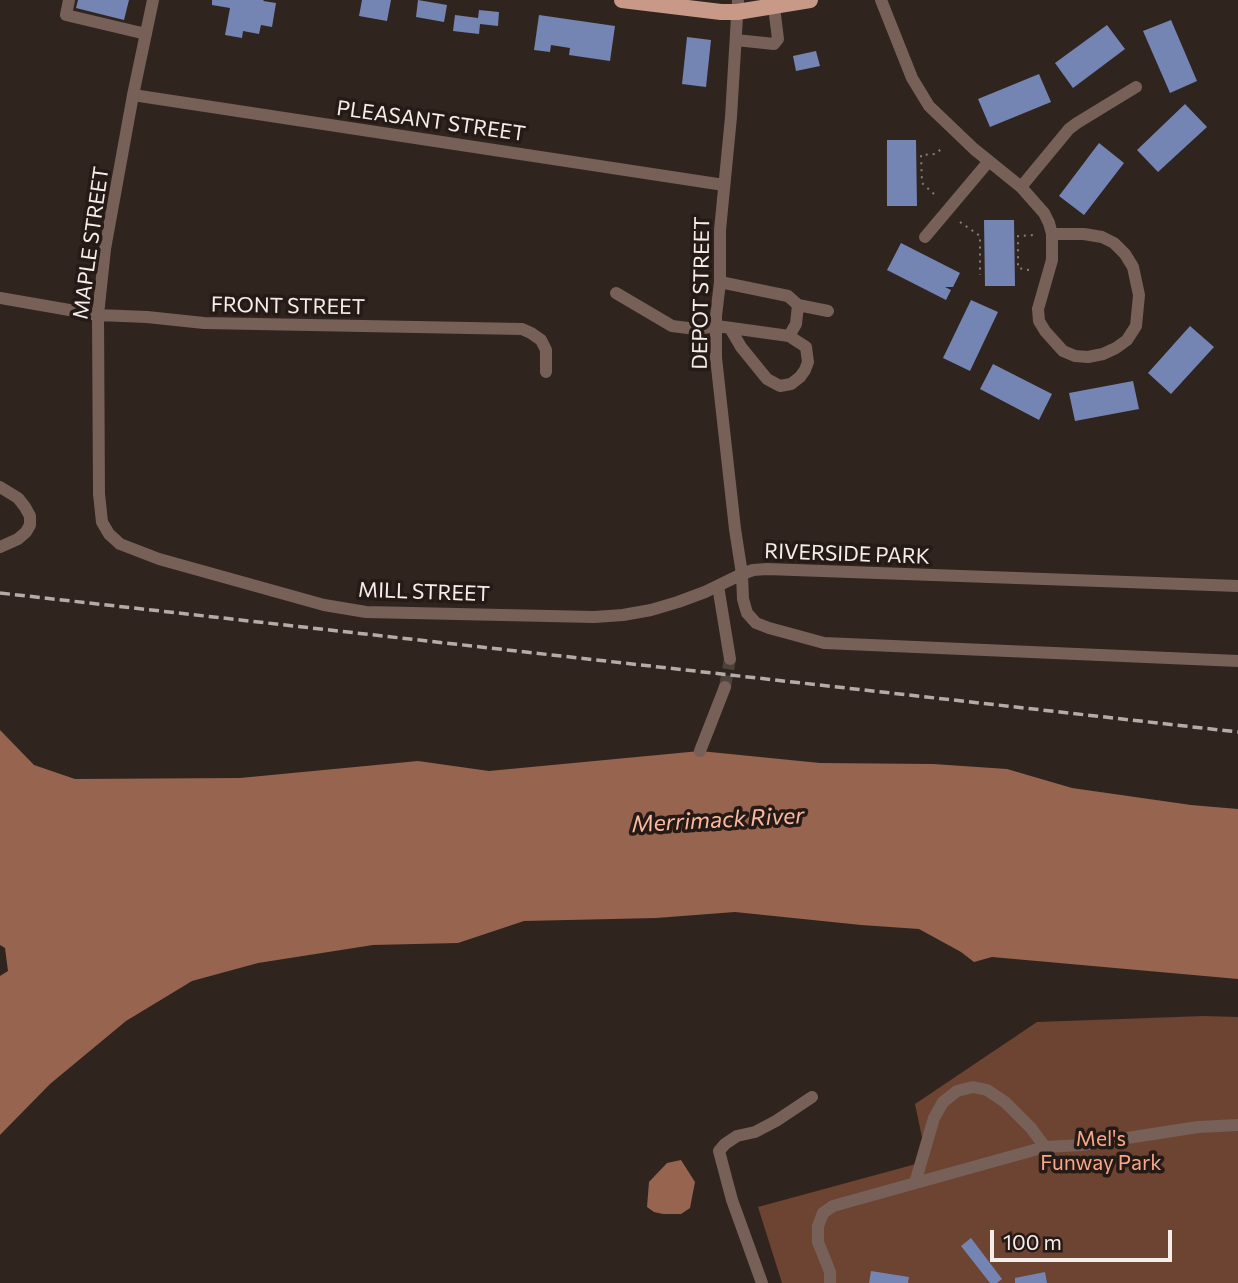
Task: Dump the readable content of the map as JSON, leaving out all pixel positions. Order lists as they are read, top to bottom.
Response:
{
  "streets": {
    "street": [
      "PLEASANT STREET",
      "MAPLE STREET",
      "DEPOT STREET",
      "FRONT STREET",
      "RIVERSIDE PARK",
      "MILL STREET"
    ]
  },
  "crossings": [
    ["PLEASANT STREET", "MAPLE STREET"],
    ["PLEASANT STREET", "DEPOT STREET"],
    ["MAPLE STREET", "FRONT STREET"],
    ["MAPLE STREET", "MILL STREET"],
    ["DEPOT STREET", "RIVERSIDE PARK"],
    ["DEPOT STREET", "MILL STREET"],
    ["RIVERSIDE PARK", "MILL STREET"]
  ],
  "water": ["Merrimack River"],
  "parks": ["Mel's Funway Park"],
  "scale_bar": "100 m"
}
